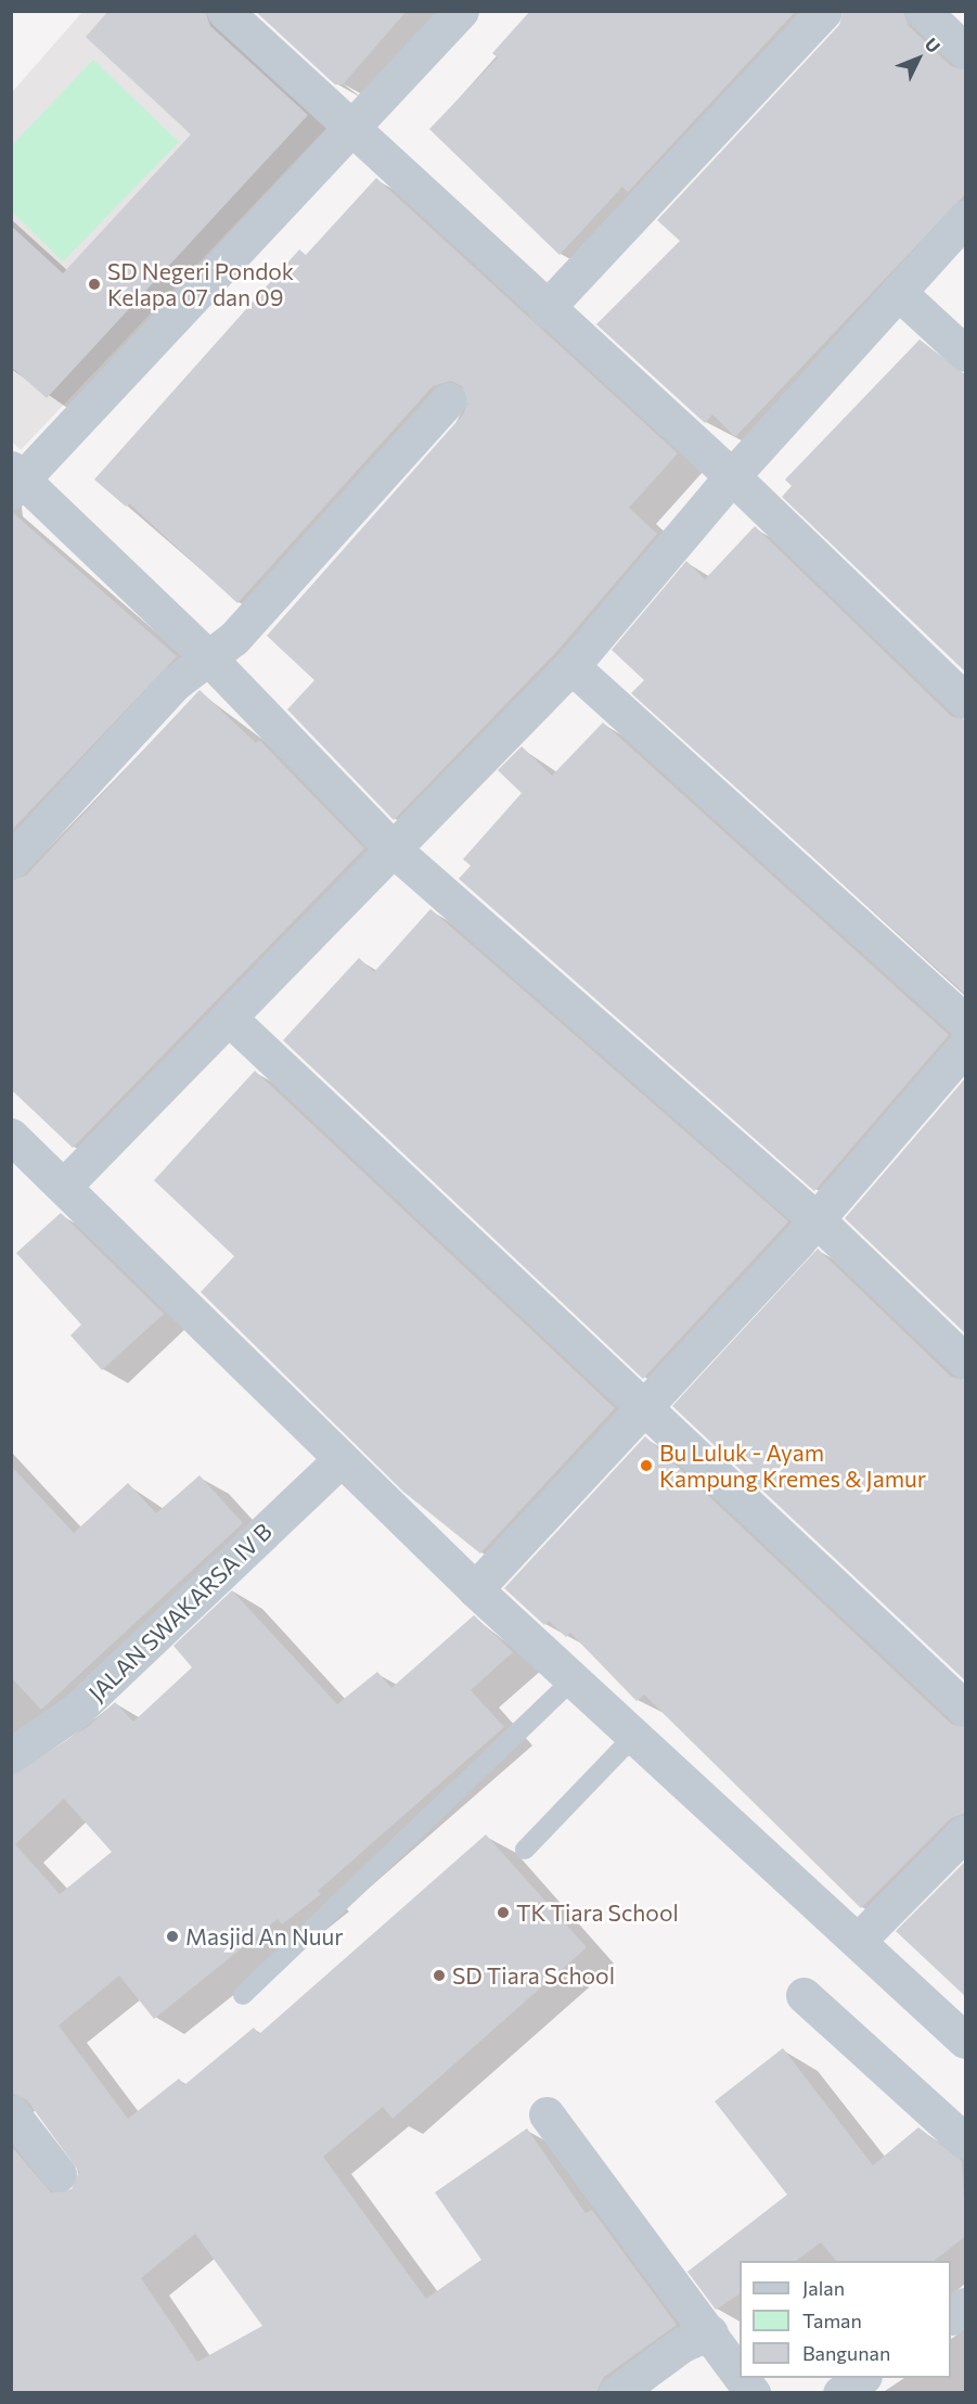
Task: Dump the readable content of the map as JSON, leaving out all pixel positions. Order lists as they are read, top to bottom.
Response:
{
  "streets": {
    "street": ["JALAN SWAKARSA IV B"]
  },
  "places": [
    "SD Negeri Pondok Kelapa 07 dan 09",
    "Bu Luluk - Ayam Kampung Kremes & Jamur",
    "TK Tiara School",
    "Masjid An Nuur",
    "SD Tiara School"
  ],
  "legend": ["Jalan", "Taman", "Bangunan"],
  "north": "top right"
}
